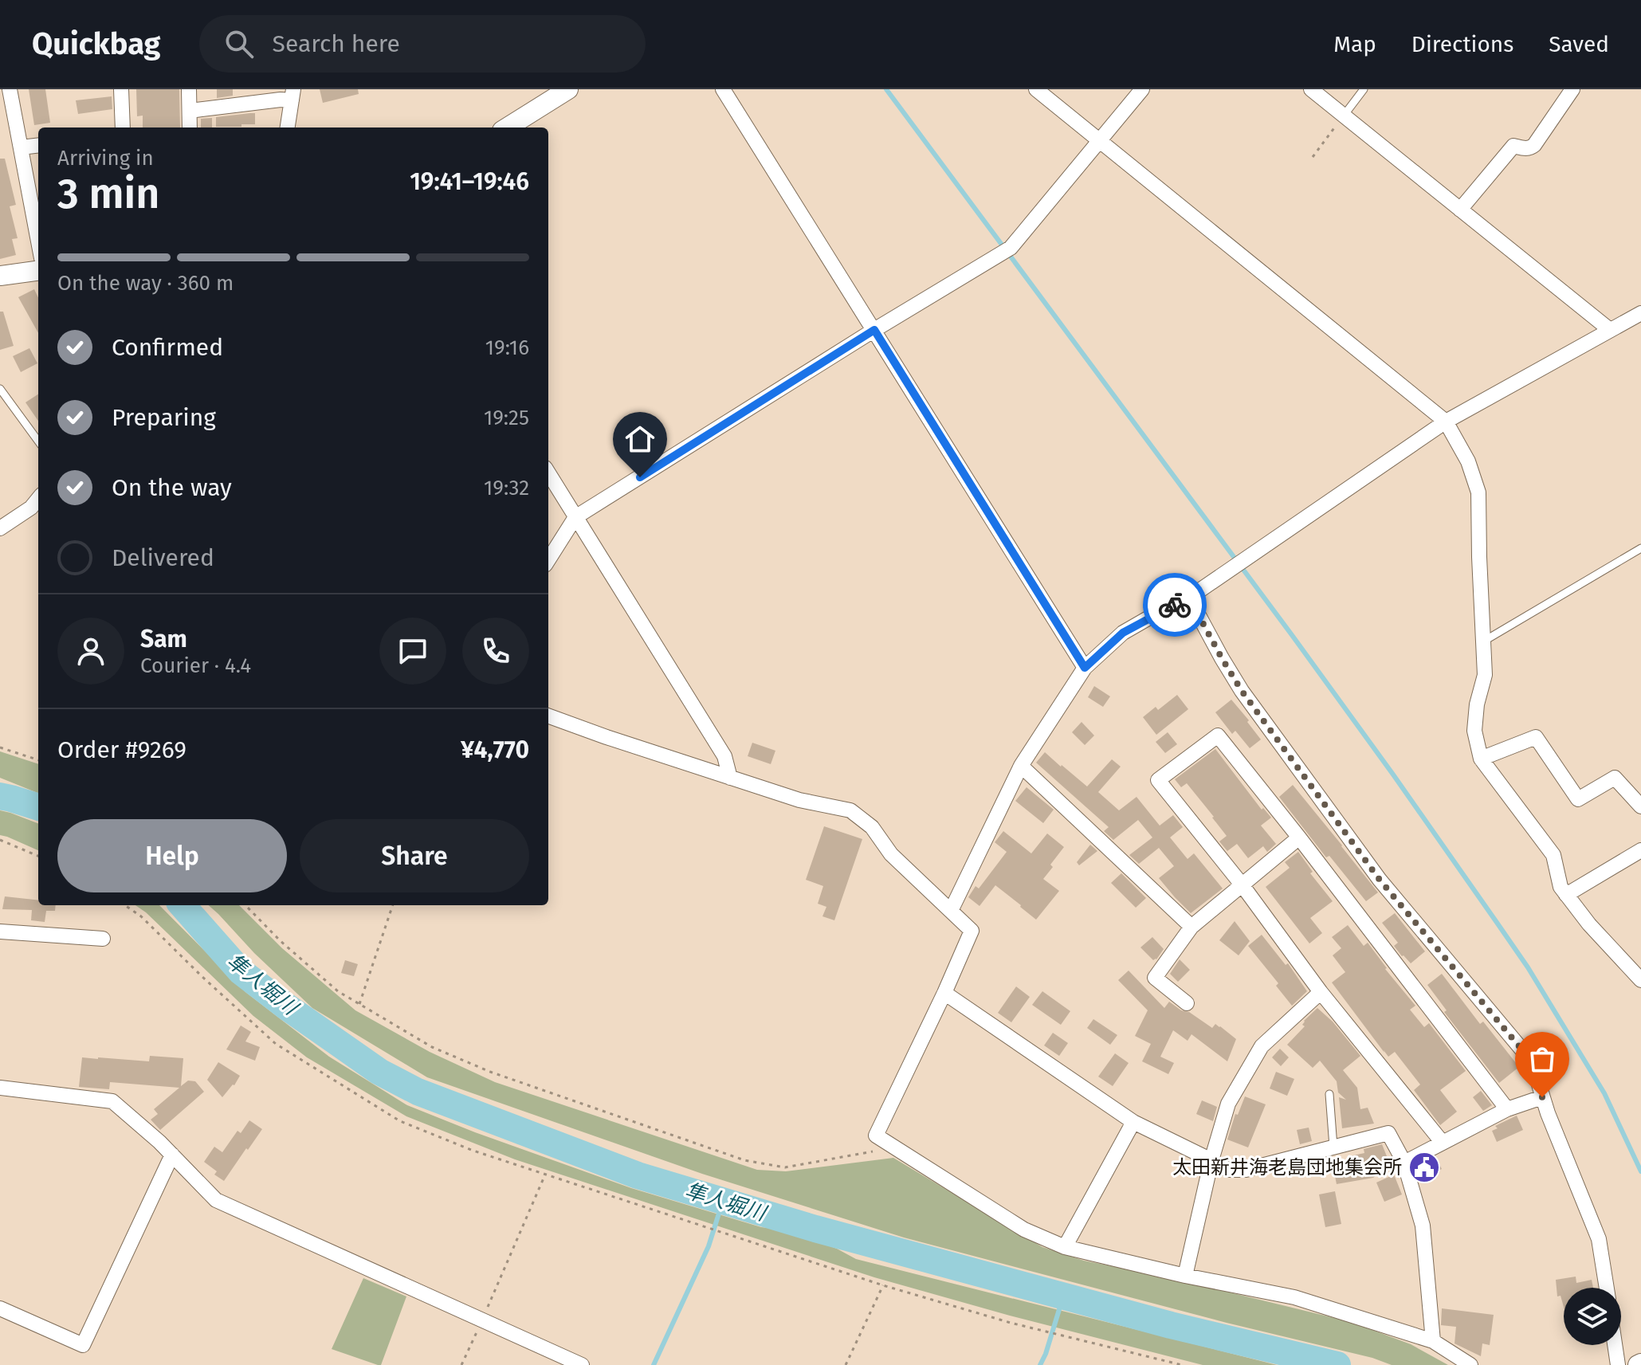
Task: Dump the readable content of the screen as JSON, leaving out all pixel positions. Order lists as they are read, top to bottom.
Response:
{
  "water": ["隼人堀川"],
  "places": {
    "public building": ["太田新井海老島団地集会所"]
  },
  "page": {
    "header": "Quickbag",
    "search": "Search here",
    "nav": ["Map", "Directions", "Saved"],
    "heading": ["3 min", "Arriving in", "19:41–19:46"],
    "panel": [
      "Sam",
      "Courier · 4.4",
      "Order #9269",
      "¥4,770"
    ],
    "bar": "On the way · 360 m",
    "list": [
      ["Confirmed", "19:16"],
      ["Preparing", "19:25"],
      ["On the way", "19:32"],
      "Delivered"
    ],
    "buttons": ["Help", "Share"]
  }
}
